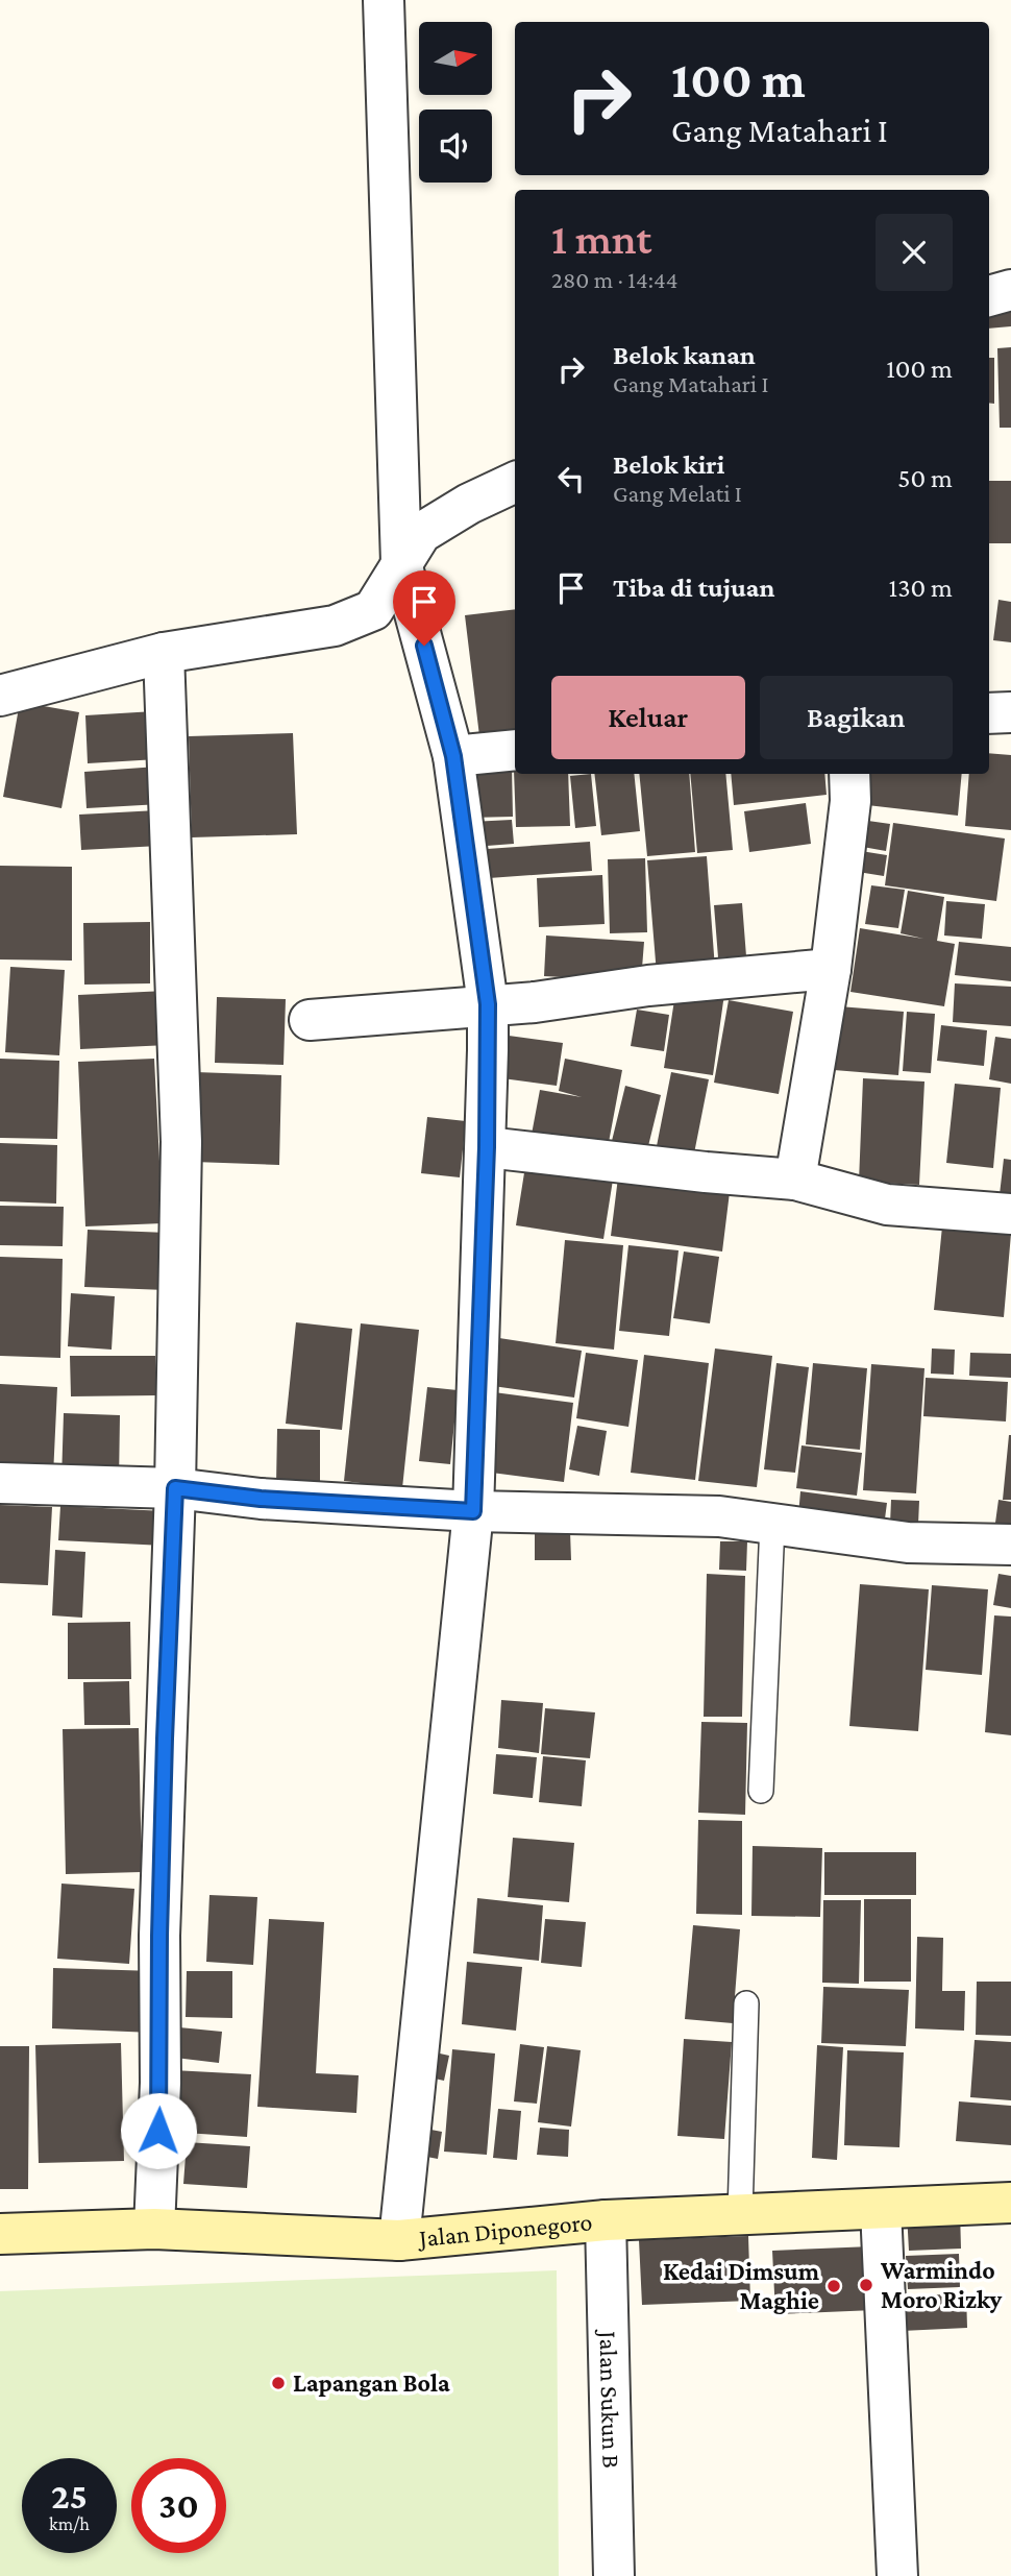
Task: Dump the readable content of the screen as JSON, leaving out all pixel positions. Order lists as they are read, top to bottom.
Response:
{
  "streets": {
    "street": ["Jalan Diponegoro", "Jalan Sukun B"]
  },
  "crossings": [
    ["Jalan Diponegoro", "Jalan Sukun B"]
  ],
  "places": ["Warmindo Moro Rizky", "Kedai Dimsum Maghie", "Lapangan Bola"],
  "north": "right",
  "page": {
    "turn": ["100 m", "Gang Matahari I"],
    "heading": ["1 mnt", "280 m · 14:44"],
    "list": [
      {
        "name": "Belok kanan",
        "note": "Gang Matahari I",
        "value": "100 m"
      },
      {
        "name": "Belok kiri",
        "note": "Gang Melati I",
        "value": "50 m"
      },
      {
        "name": "Tiba di tujuan",
        "value": "130 m"
      }
    ],
    "buttons": ["Keluar", "Bagikan"],
    "speed": "25 km/h",
    "limit": "30"
  }
}
